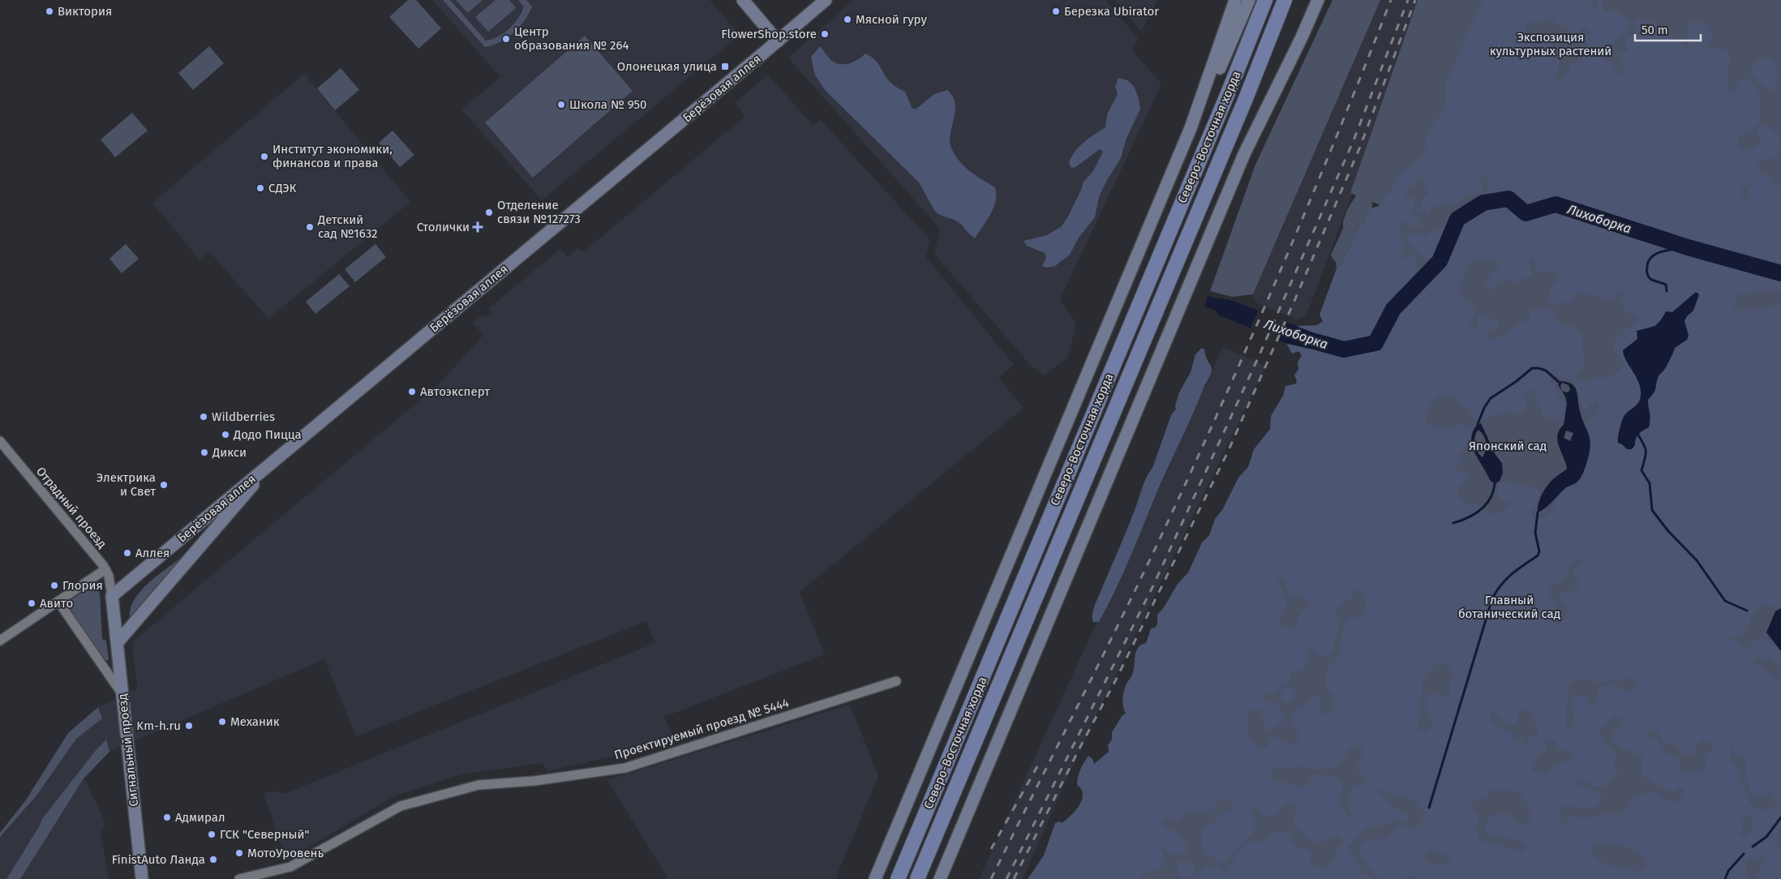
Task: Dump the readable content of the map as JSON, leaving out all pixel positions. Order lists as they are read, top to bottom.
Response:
{
  "streets": {
    "main road": ["Берёзовая аллея", "Северо-Восточная хорда", "Сигнальный проезд"],
    "street": ["Отрадный проезд", "Проектируемый проезд № 5444"]
  },
  "crossings": [
    ["Берёзовая аллея", "Отрадный проезд"],
    ["Берёзовая аллея", "Сигнальный проезд"],
    ["Отрадный проезд", "Сигнальный проезд"]
  ],
  "water": ["Лихоборка"],
  "parks": ["Экспозиция культурных растений", "Японский сад", "Главный ботанический сад"],
  "places": {
    "other": [
      "Виктория",
      "Березка Ubirator",
      "Мясной гуру",
      "FlowerShop.store",
      "Центр образования № 264",
      "Школа № 950",
      "Институт экономики, финансов и права",
      "СДЭК",
      "Отделение связи №127273",
      "Детский сад №1632",
      "Автоэксперт",
      "Wildberries",
      "Додо Пицца",
      "Дикси",
      "Электрика и Свет",
      "Аллея",
      "Глория",
      "Авито",
      "Механик",
      "Km-h.ru",
      "Адмирал",
      "ГСК \"Северный\"",
      "МотоУровень",
      "FinistAuto Ланда"
    ],
    "transit": ["Олонецкая улица"],
    "health": ["Столички"]
  },
  "scale_bar": "50 m"
}
